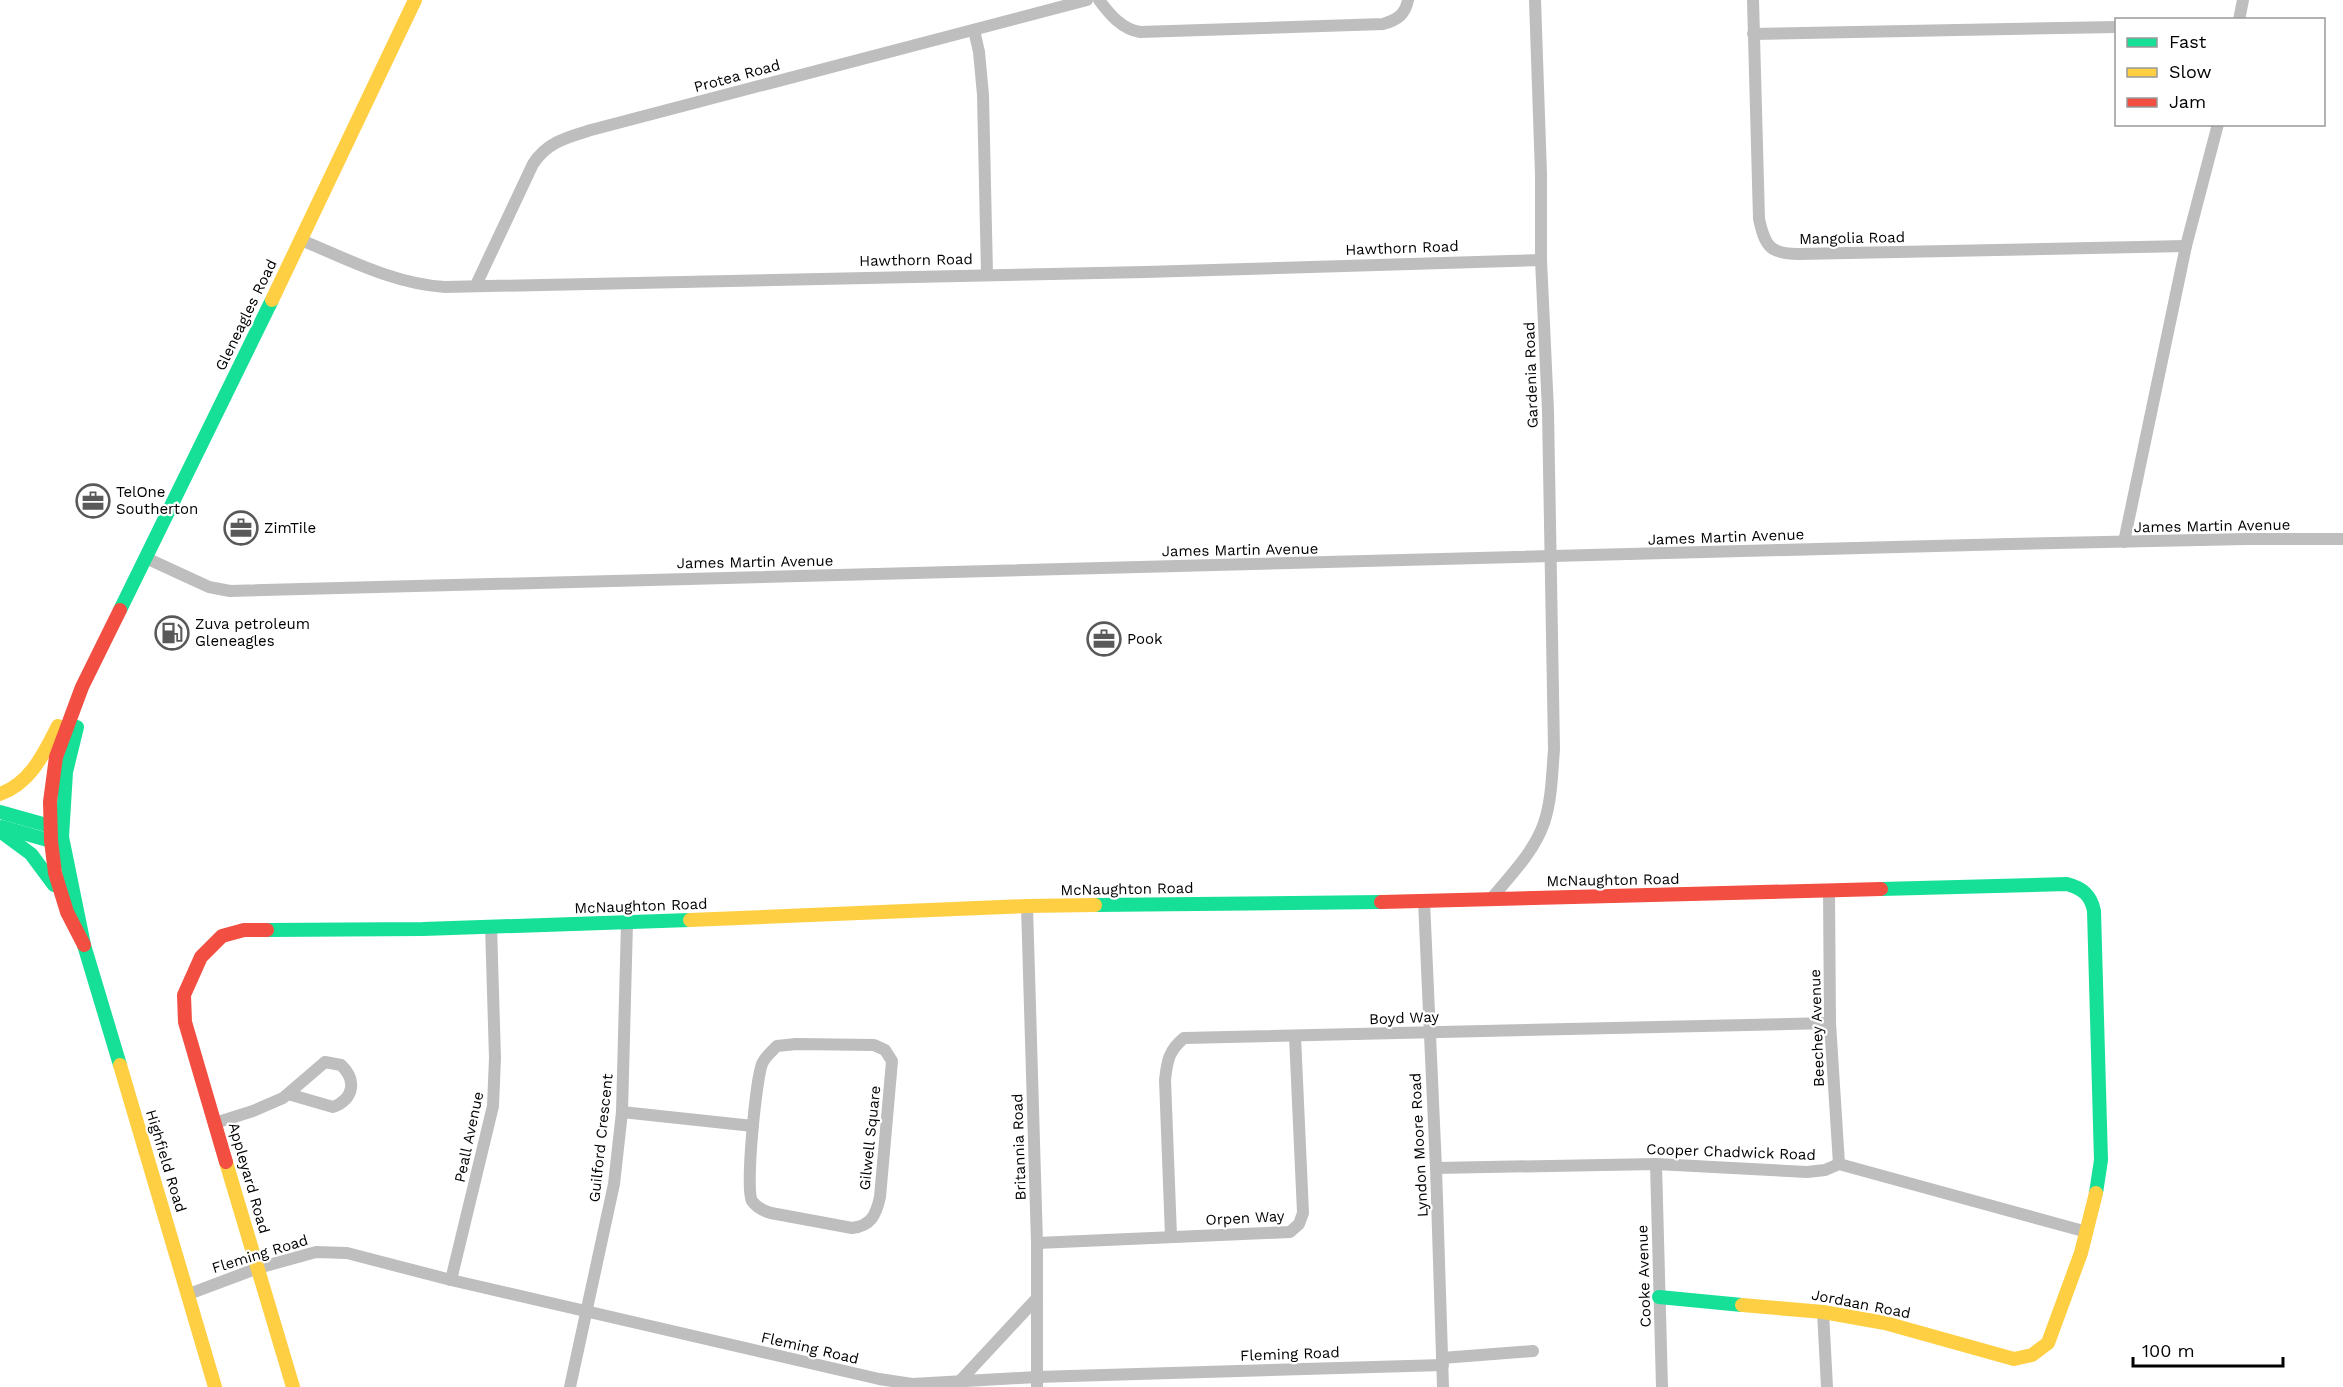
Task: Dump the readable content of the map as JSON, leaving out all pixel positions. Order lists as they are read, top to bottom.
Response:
{
  "streets": {
    "street": [
      "Protea Road",
      "Mangolia Road",
      "Hawthorn Road",
      "Gleneagles Road",
      "Gardenia Road",
      "James Martin Avenue",
      "McNaughton Road",
      "Boyd Way",
      "Beechey Avenue",
      "Peall Avenue",
      "Guilford Crescent",
      "Gilwell Square",
      "Lyndon Moore Road",
      "Britannia Road",
      "Cooper Chadwick Road",
      "Highfield Road",
      "Appleyard Road",
      "Orpen Way",
      "Fleming Road",
      "Cooke Avenue",
      "Jordaan Road"
    ]
  },
  "crossings": [
    ["Protea Road", "Hawthorn Road"],
    ["Hawthorn Road", "Gleneagles Road"],
    ["Hawthorn Road", "Gardenia Road"],
    ["Gleneagles Road", "James Martin Avenue"],
    ["Gleneagles Road", "Highfield Road"],
    ["Gardenia Road", "James Martin Avenue"],
    ["Gardenia Road", "McNaughton Road"],
    ["McNaughton Road", "Beechey Avenue"],
    ["McNaughton Road", "Peall Avenue"],
    ["McNaughton Road", "Guilford Crescent"],
    ["McNaughton Road", "Lyndon Moore Road"],
    ["McNaughton Road", "Britannia Road"],
    ["McNaughton Road", "Appleyard Road"],
    ["McNaughton Road", "Jordaan Road"],
    ["Boyd Way", "Beechey Avenue"],
    ["Boyd Way", "Lyndon Moore Road"],
    ["Boyd Way", "Orpen Way"],
    ["Beechey Avenue", "Cooper Chadwick Road"],
    ["Peall Avenue", "Fleming Road"],
    ["Guilford Crescent", "Fleming Road"],
    ["Lyndon Moore Road", "Cooper Chadwick Road"],
    ["Lyndon Moore Road", "Fleming Road"],
    ["Britannia Road", "Orpen Way"],
    ["Britannia Road", "Fleming Road"],
    ["Cooper Chadwick Road", "Cooke Avenue"],
    ["Highfield Road", "Fleming Road"],
    ["Appleyard Road", "Fleming Road"],
    ["Cooke Avenue", "Jordaan Road"]
  ],
  "places": {
    "office": ["TelOne Southerton", "ZimTile", "Pook"],
    "fuel station": ["Zuva petroleum Gleneagles"]
  },
  "legend": ["Fast", "Slow", "Jam"],
  "scale_bar": "100 m"
}
